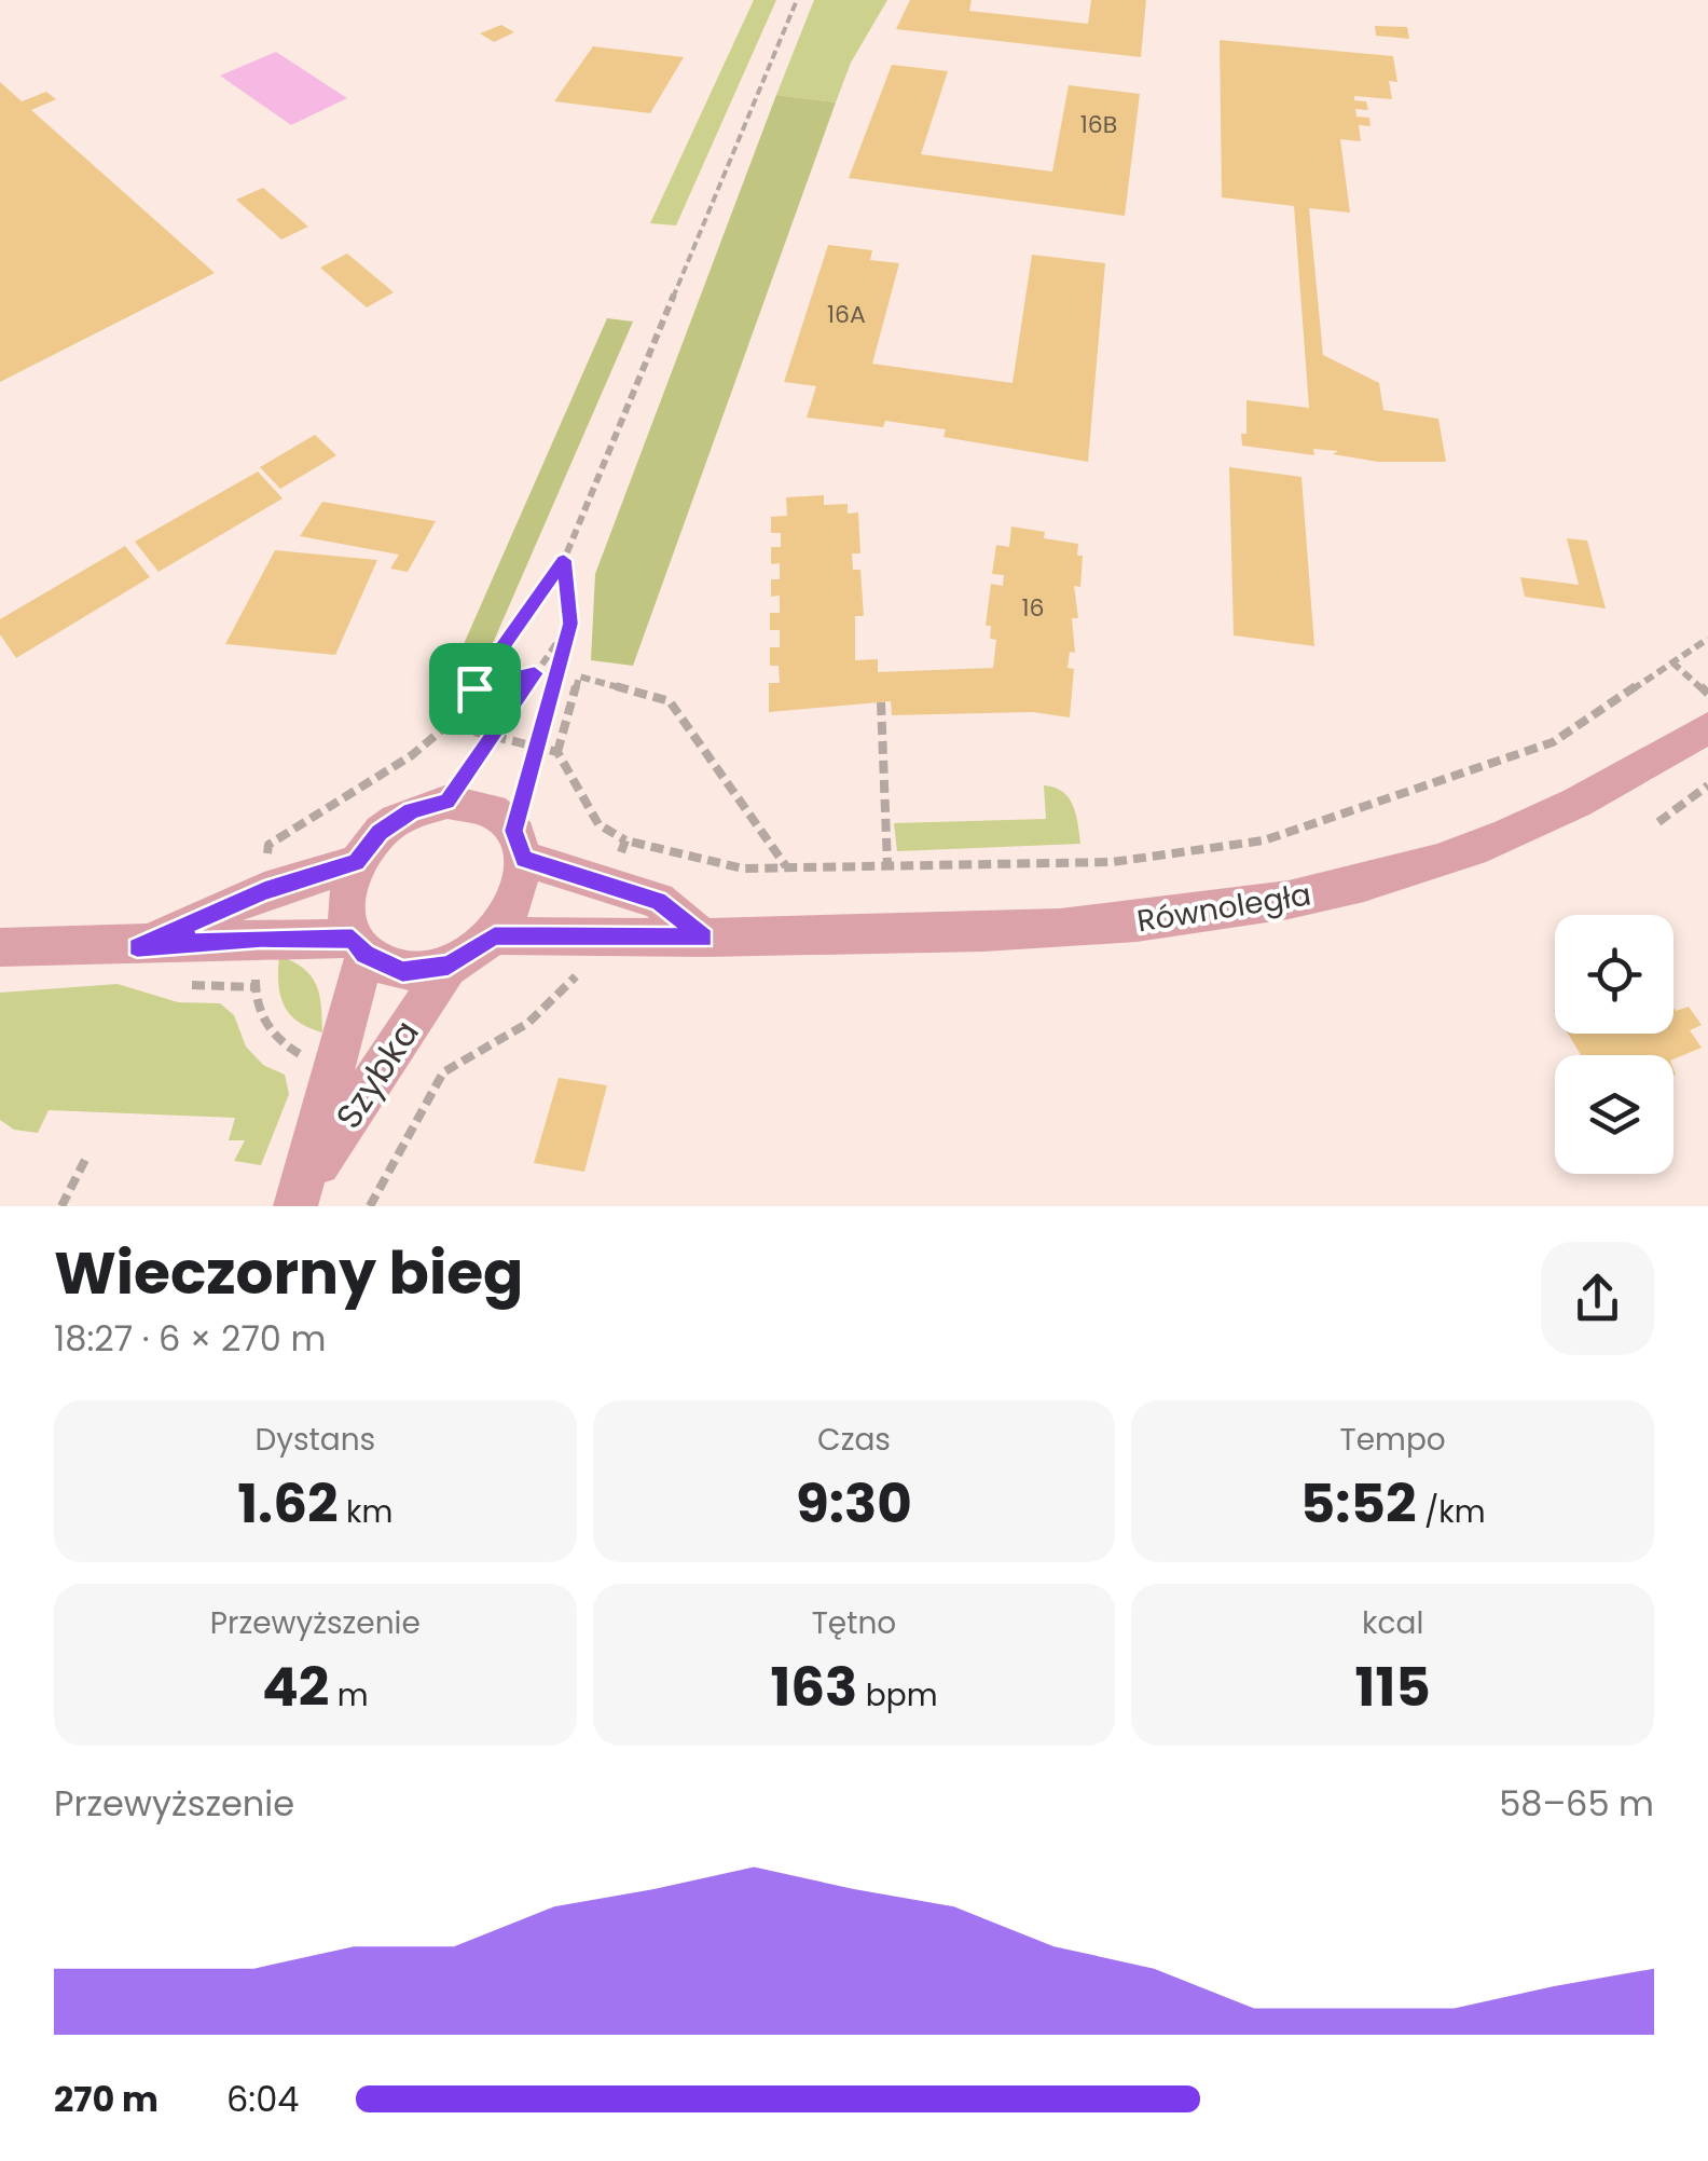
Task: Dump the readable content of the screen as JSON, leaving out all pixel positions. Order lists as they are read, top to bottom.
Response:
{
  "streets": {
    "street": ["Równoległa", "Szybka"]
  },
  "crossings": [
    ["Równoległa", "Szybka"]
  ],
  "house_numbers": ["16B", "16A", "16"],
  "page": {
    "heading": ["Wieczorny bieg", "18:27 · 6 × 270 m"],
    "stats": [
      ["Dystans", "1.62 km"],
      ["Czas", "9:30"],
      ["Tempo", "5:52 /km"],
      ["Przewyższenie", "42 m"],
      ["Tętno", "163 bpm"],
      ["kcal", "115"]
    ],
    "chart": ["Przewyższenie", "58–65 m"],
    "list": [
      {
        "name": "270 m",
        "note": "6:04"
      }
    ]
  }
}
